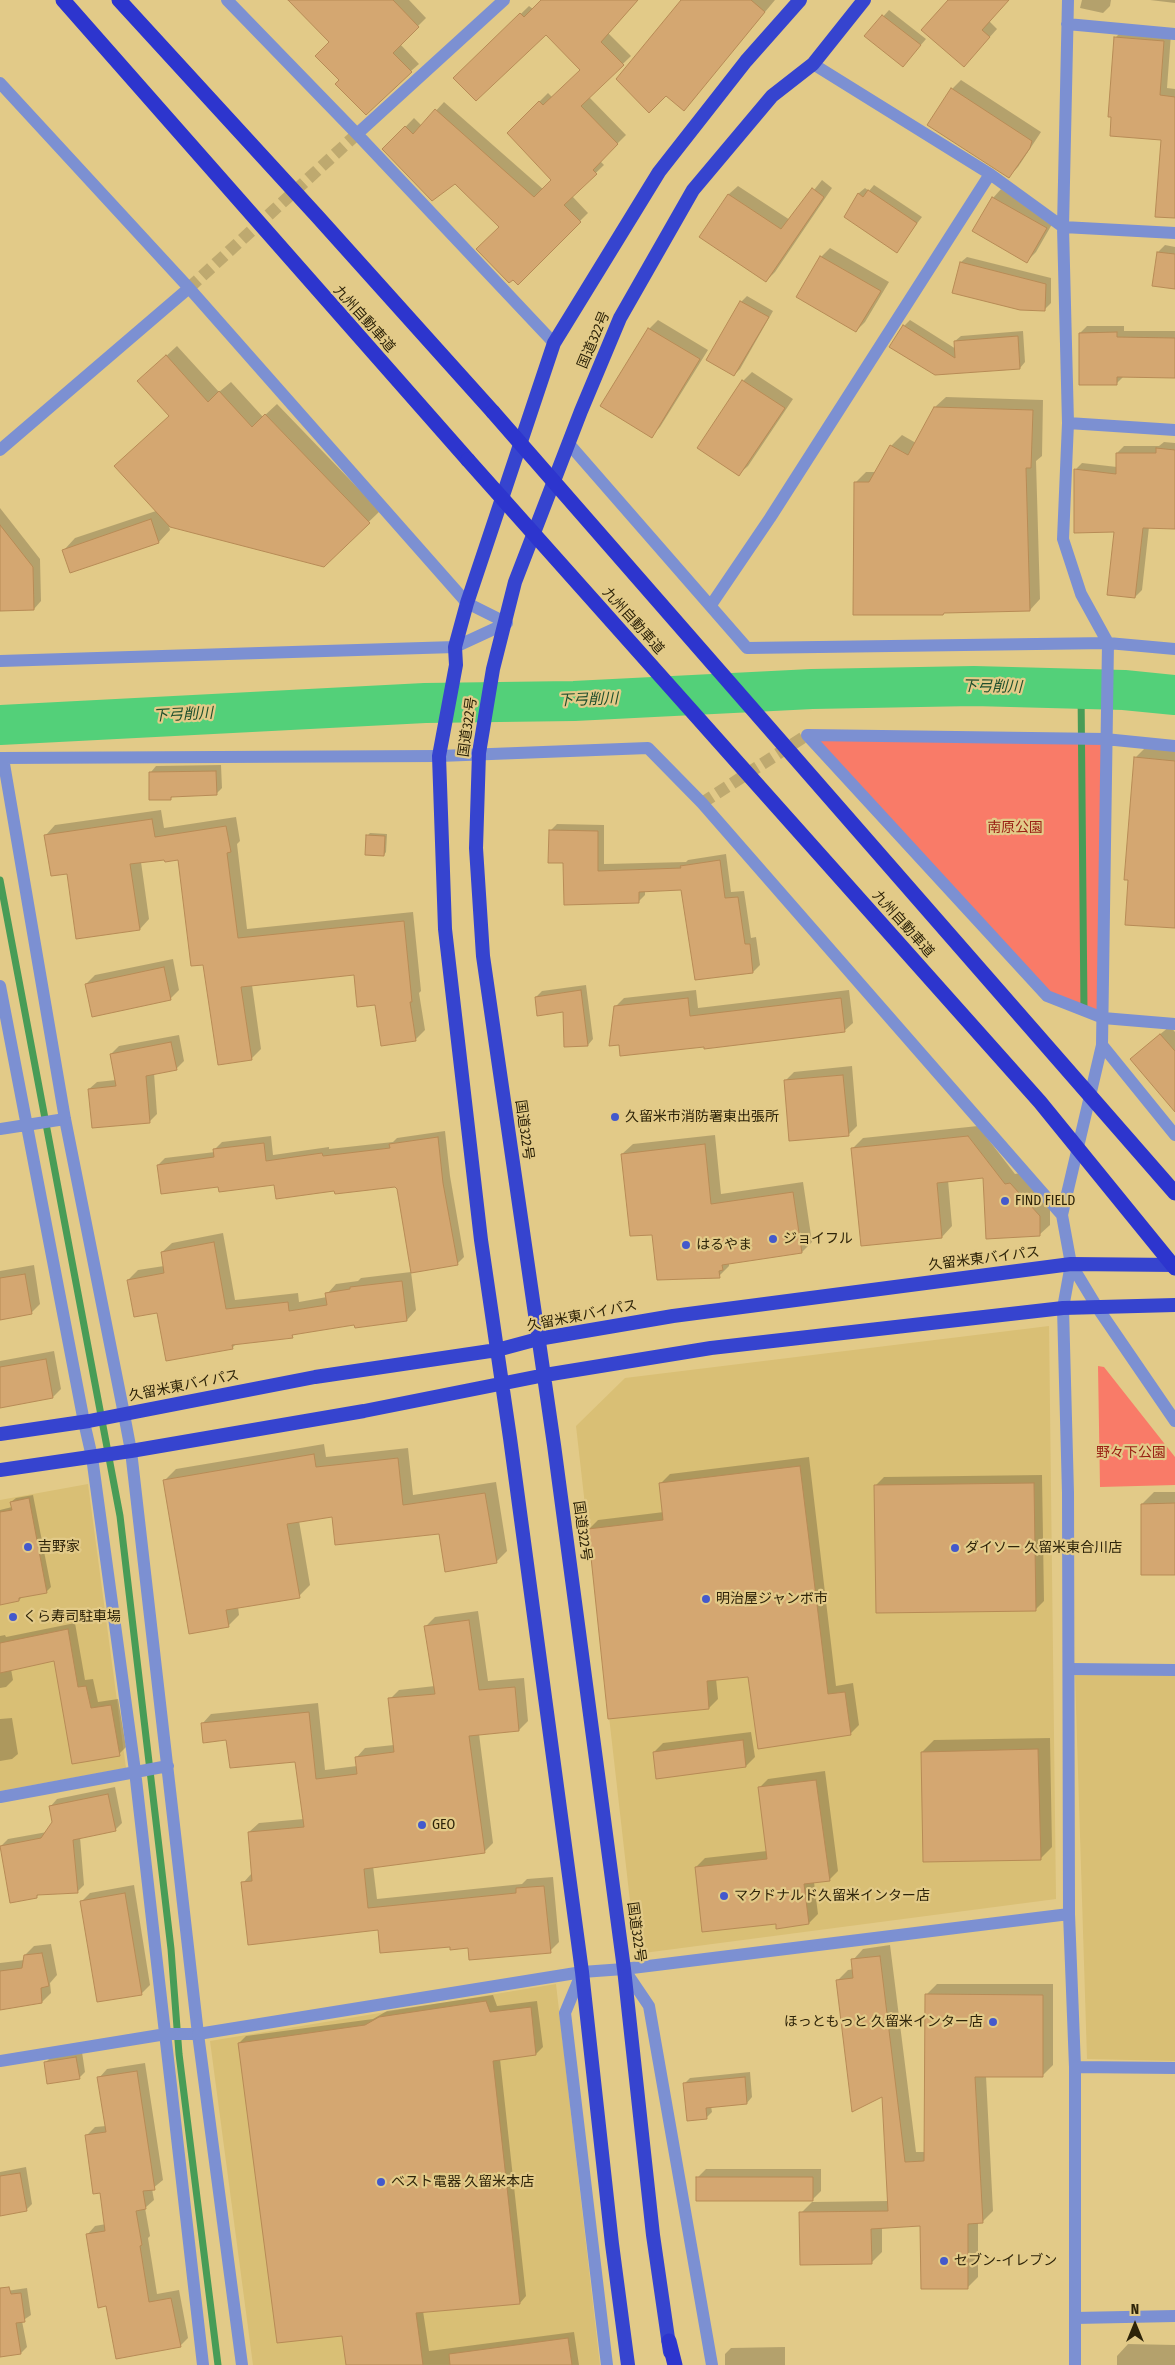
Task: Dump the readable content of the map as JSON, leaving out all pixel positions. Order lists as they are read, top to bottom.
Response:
{
  "streets": {
    "highway": ["九州自動車道", "国道322号", "久留米東バイパス"]
  },
  "crossings": [
    ["九州自動車道", "久留米東バイパス"],
    ["国道322号", "久留米東バイパス"]
  ],
  "water": ["下弓削川"],
  "parks": ["南原公園", "野々下公園"],
  "places": [
    "久留米市消防署東出張所",
    "FIND FIELD",
    "ジョイフル",
    "はるやま",
    "吉野家",
    "ダイソー 久留米東合川店",
    "明治屋ジャンボ市",
    "くら寿司駐車場",
    "GEO",
    "マクドナルド久留米インター店",
    "ほっともっと 久留米インター店",
    "ベスト電器 久留米本店",
    "セブン-イレブン"
  ],
  "north": "top"
}
